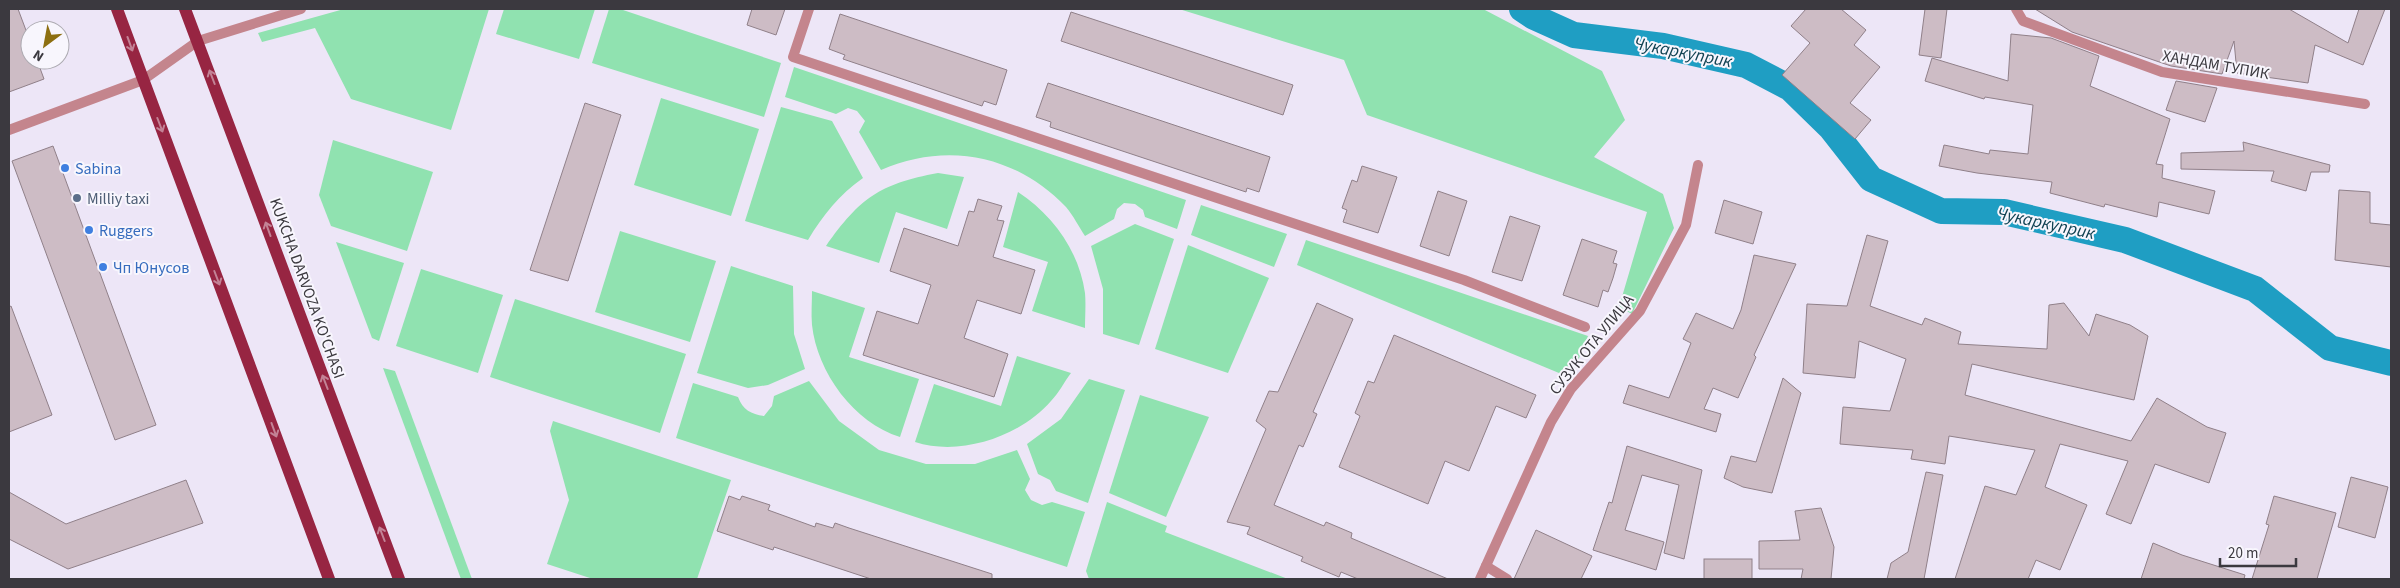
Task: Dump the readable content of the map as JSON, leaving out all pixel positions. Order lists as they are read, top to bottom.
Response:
{
  "streets": {
    "main road": ["KUKCHA DARVOZA KO'CHASI"],
    "street": ["ХАНДАМ ТУПИК", "СУЗУК ОТА УЛИЦА"]
  },
  "water": ["Чукаркуприк"],
  "places": [
    "Sabina",
    "Milliy taxi",
    "Ruggers",
    "Чп Юнусов"
  ],
  "scale_bar": "20 m",
  "north": "bottom left"
}
